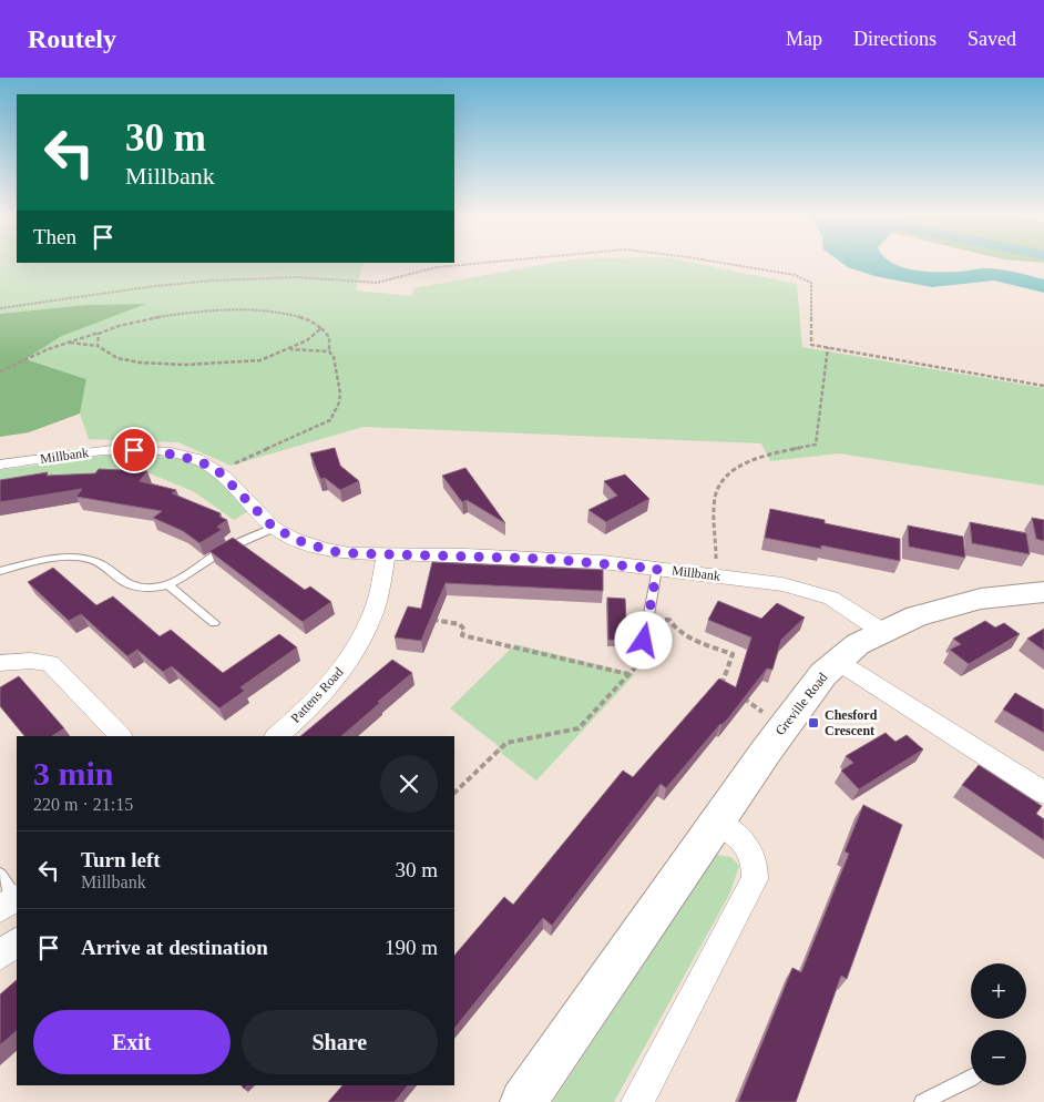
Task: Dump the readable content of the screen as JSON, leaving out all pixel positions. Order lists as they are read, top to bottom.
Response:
{
  "streets": {
    "street": ["Millbank", "Pattens Road", "Greville Road"]
  },
  "crossings": [
    ["Millbank", "Pattens Road"],
    ["Millbank", "Greville Road"]
  ],
  "places": {
    "transit": ["Chesford Crescent"]
  },
  "page": {
    "header": "Routely",
    "nav": ["Map", "Directions", "Saved"],
    "turn": ["30 m", "Millbank"],
    "then": "Then",
    "heading": ["3 min", "220 m · 21:15"],
    "list": [
      {
        "name": "Turn left",
        "note": "Millbank",
        "value": "30 m"
      },
      {
        "name": "Arrive at destination",
        "value": "190 m"
      }
    ],
    "map_buttons": ["+", "−"],
    "buttons": ["Exit", "Share"]
  }
}
